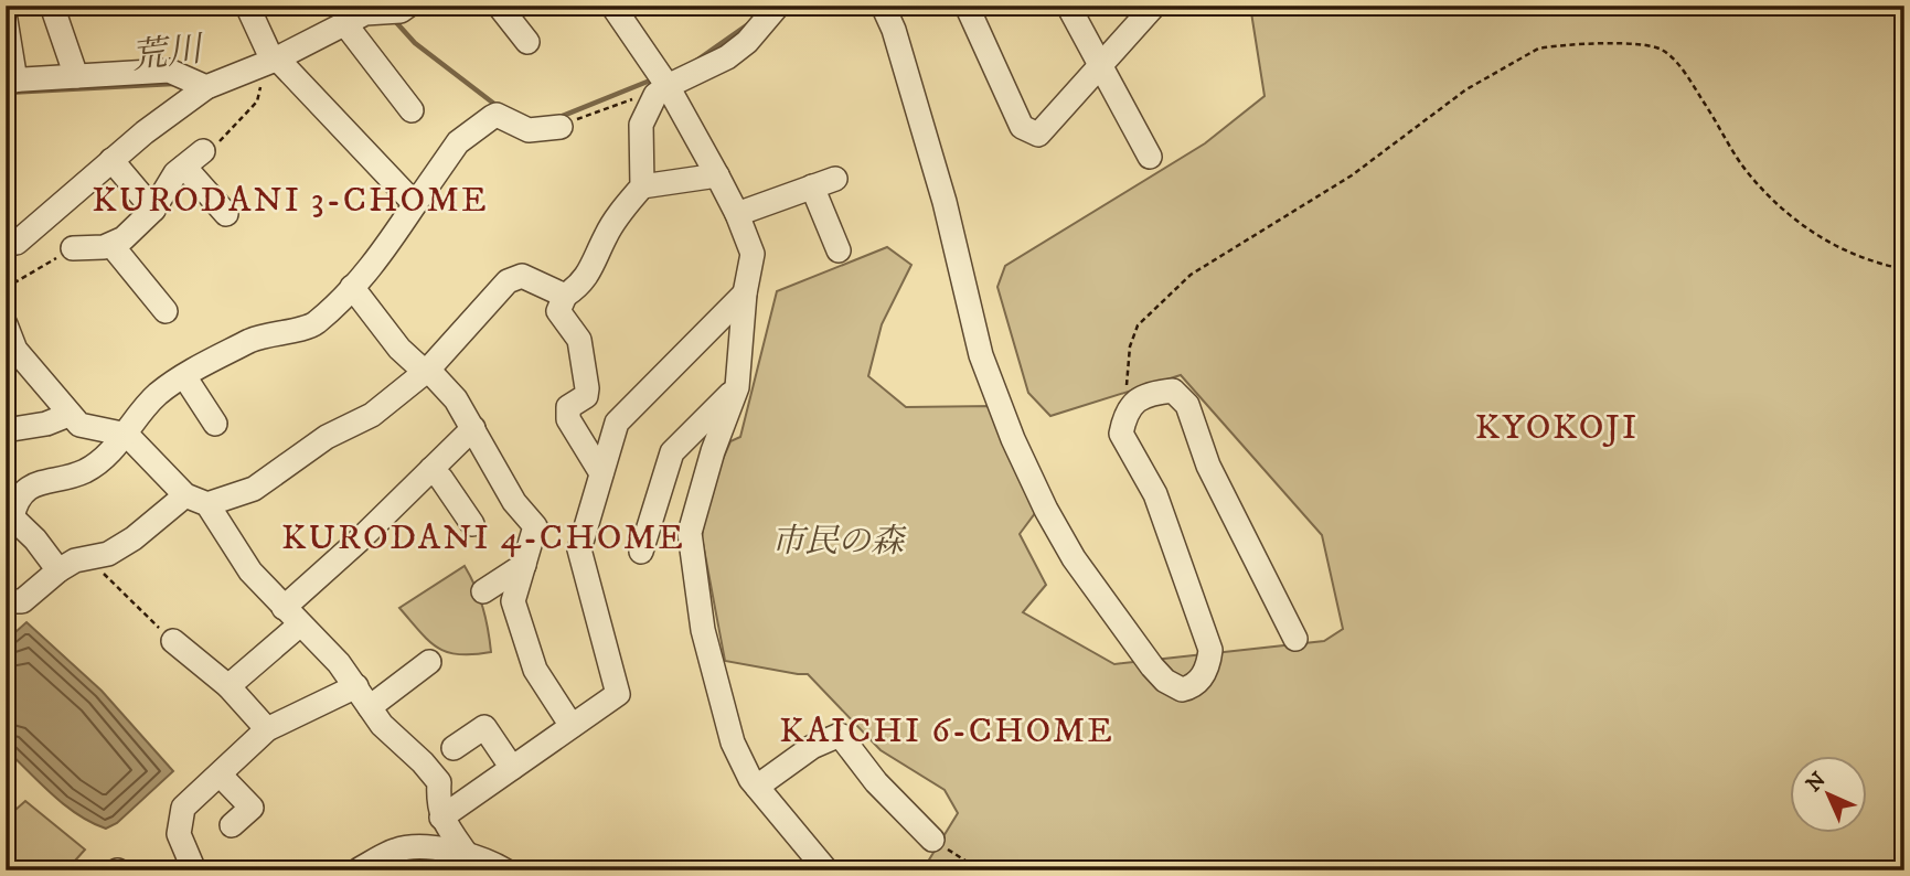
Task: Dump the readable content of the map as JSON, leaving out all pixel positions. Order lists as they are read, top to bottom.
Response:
{
  "districts": [
    "KURODANI 3-CHOME",
    "KYOKOJI",
    "KURODANI 4-CHOME",
    "KAICHI 6-CHOME"
  ],
  "water": ["荒川"],
  "parks": ["市民の森"],
  "north": "top left"
}
